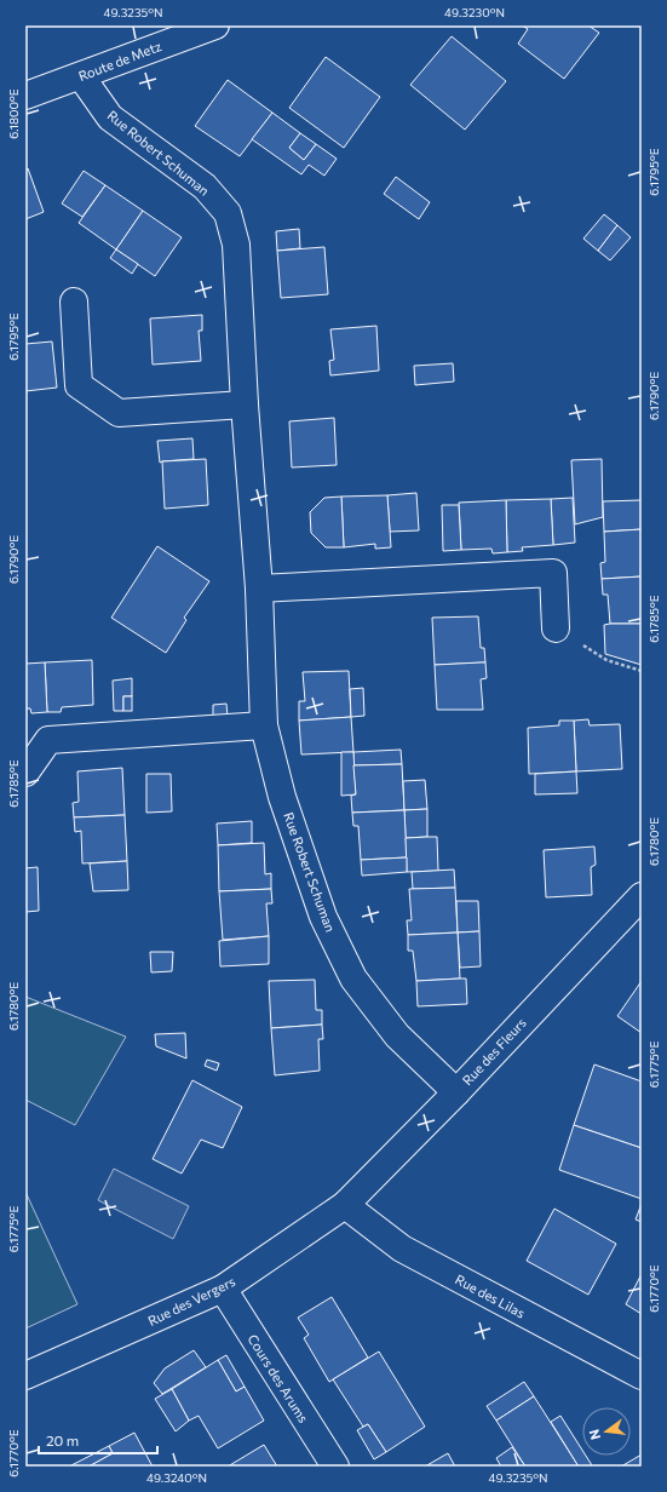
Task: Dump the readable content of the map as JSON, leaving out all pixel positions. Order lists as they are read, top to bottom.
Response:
{
  "streets": {
    "street": [
      "Route de Metz",
      "Rue Robert Schuman",
      "Rue des Fleurs",
      "Rue des Lilas",
      "Rue des Vergers",
      "Cours des Arums"
    ]
  },
  "crossings": [
    ["Route de Metz", "Rue Robert Schuman"],
    ["Rue Robert Schuman", "Rue des Fleurs"],
    ["Rue des Fleurs", "Rue des Lilas"],
    ["Rue des Fleurs", "Rue des Vergers"],
    ["Rue des Lilas", "Rue des Vergers"],
    ["Rue des Vergers", "Cours des Arums"]
  ],
  "scale_bar": "20 m",
  "north": "left",
  "coordinates": [
    "49.3235°N",
    "49.3230°N",
    "6.1800°E",
    "6.1795°E",
    "6.1790°E",
    "6.1785°E",
    "6.1780°E",
    "6.1775°E",
    "6.1770°E",
    "49.3240°N"
  ]
}
